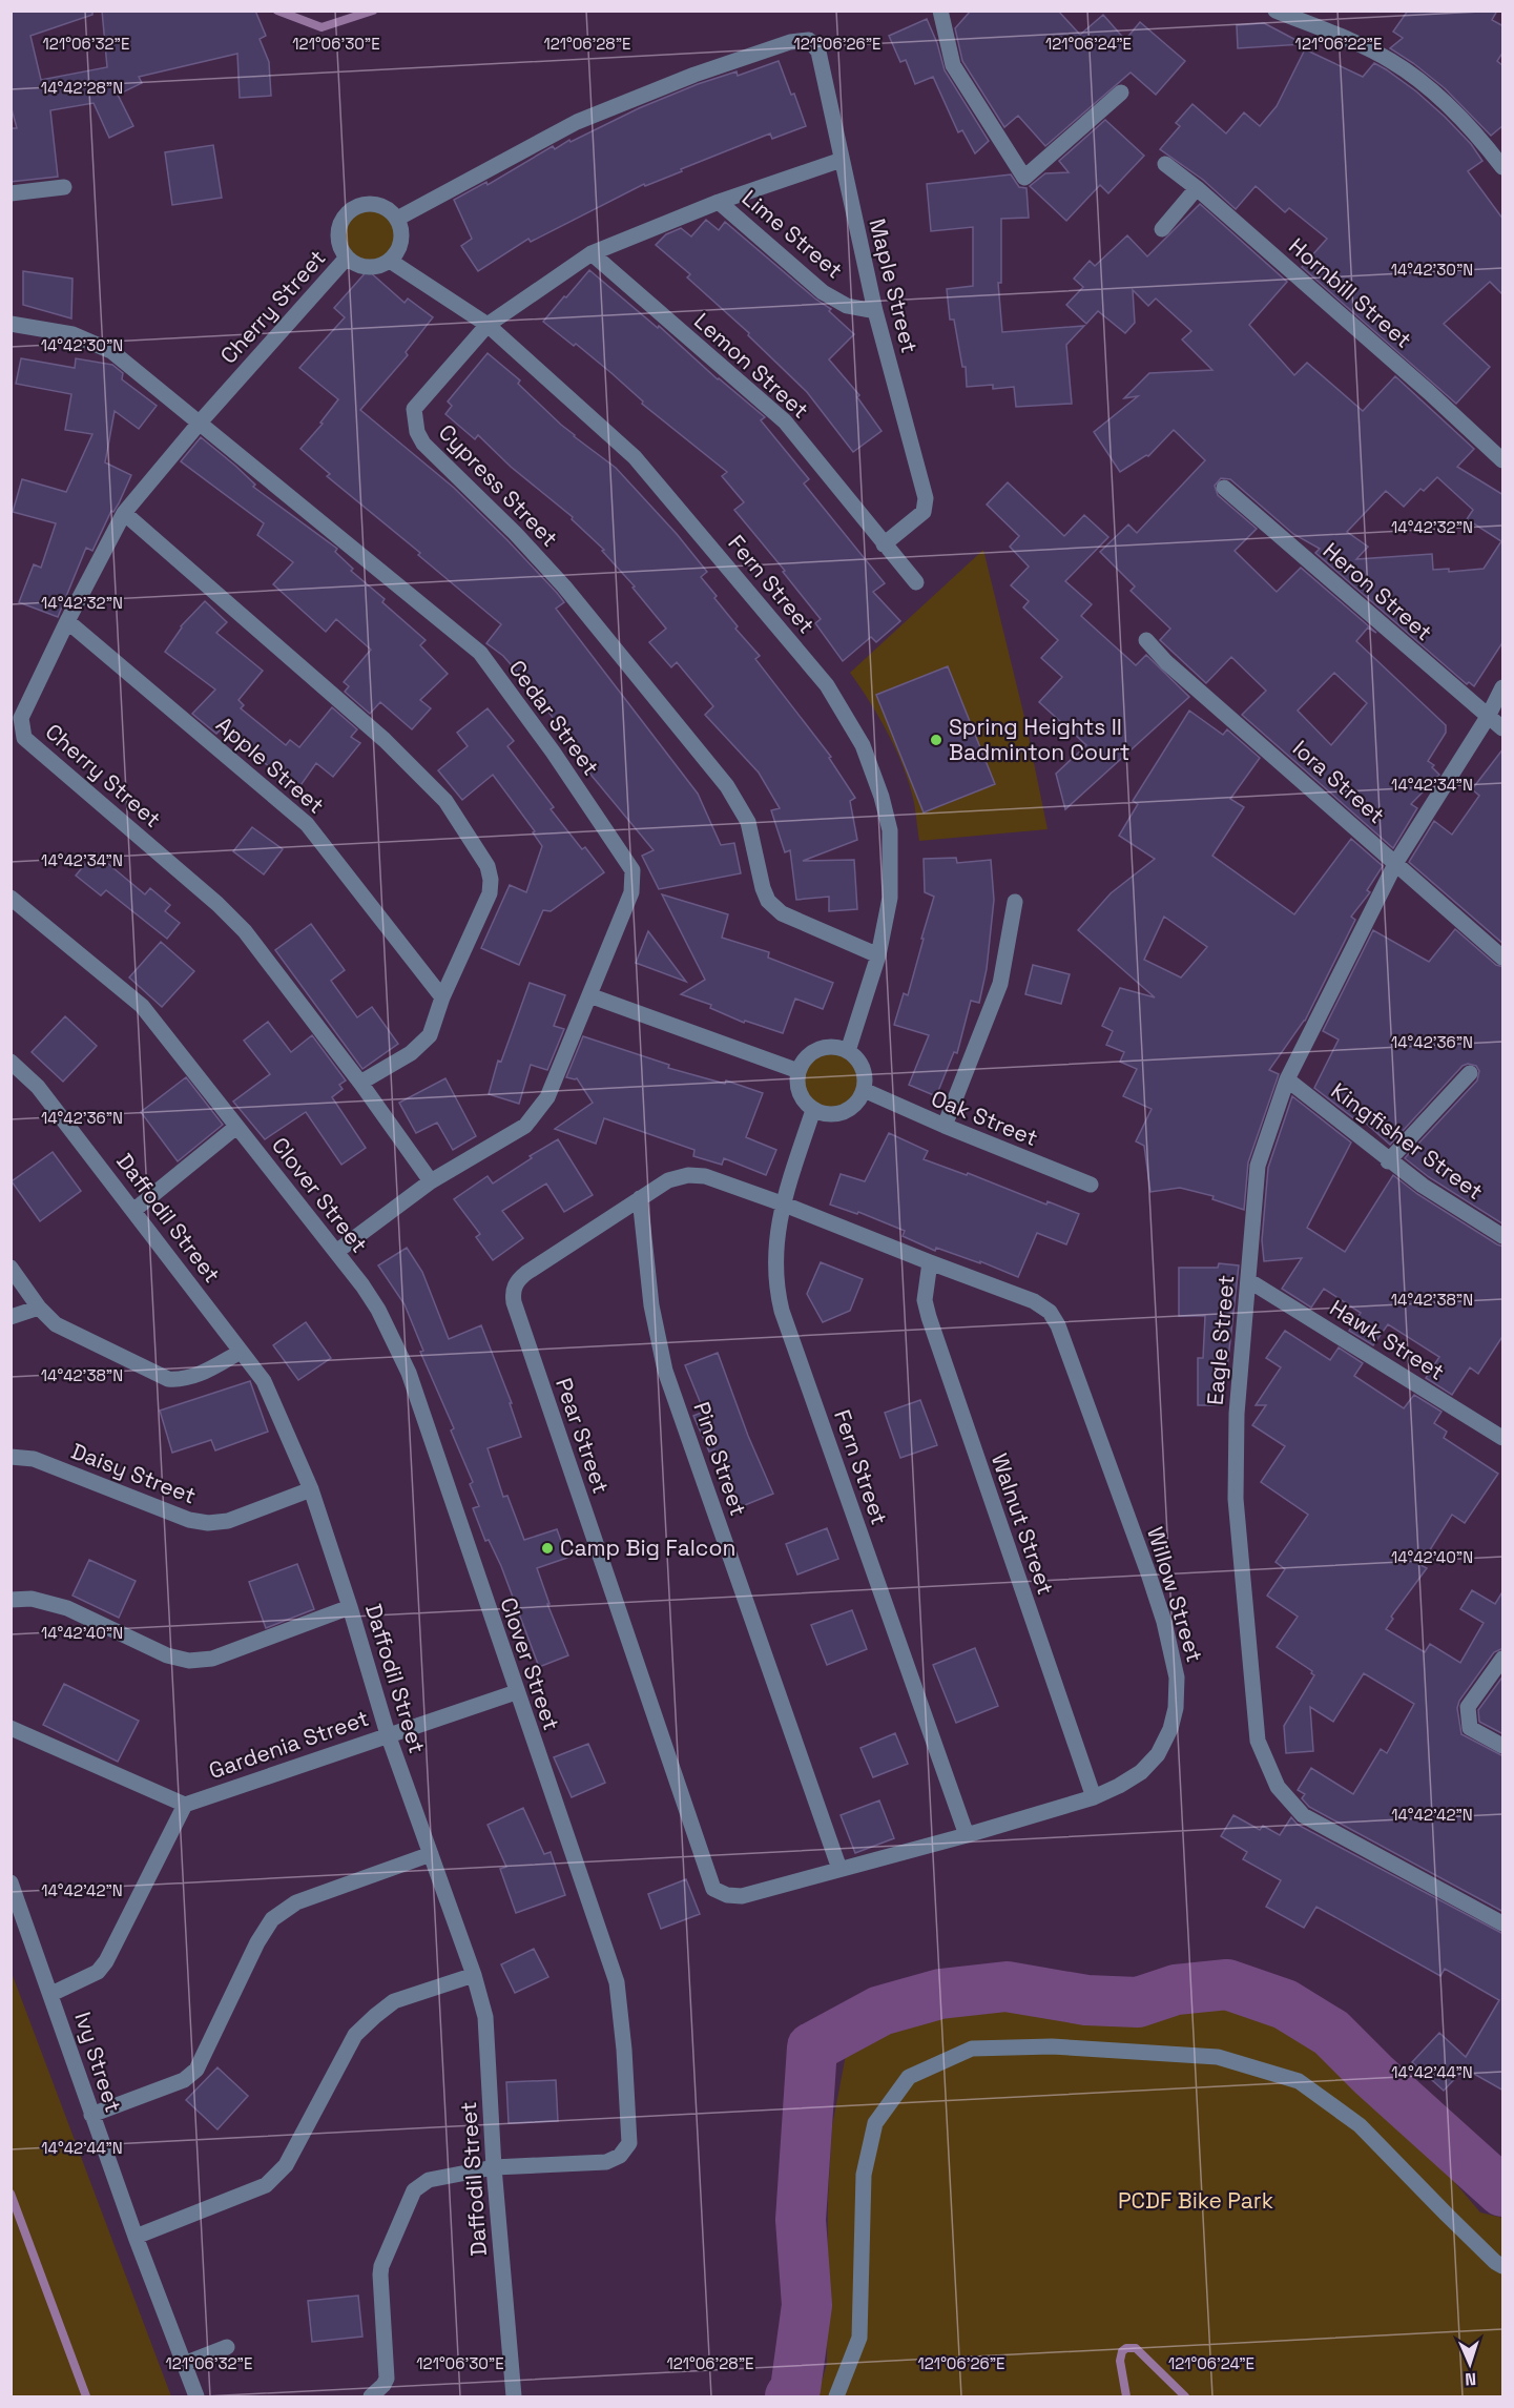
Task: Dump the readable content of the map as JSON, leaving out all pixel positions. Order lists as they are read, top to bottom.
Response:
{
  "streets": {
    "street": [
      "Lime Street",
      "Maple Street",
      "Hornbill Street",
      "Cherry Street",
      "Lemon Street",
      "Cypress Street",
      "Fern Street",
      "Heron Street",
      "Cedar Street",
      "Apple Street",
      "Iora Street",
      "Oak Street",
      "Kingfisher Street",
      "Clover Street",
      "Daffodil Street",
      "Eagle Street",
      "Hawk Street",
      "Pear Street",
      "Pine Street",
      "Daisy Street",
      "Walnut Street",
      "Willow Street",
      "Gardenia Street",
      "Ivy Street"
    ]
  },
  "crossings": [
    ["Lime Street", "Maple Street"],
    ["Lime Street", "Cypress Street"],
    ["Maple Street", "Cherry Street"],
    ["Maple Street", "Lemon Street"],
    ["Maple Street", "Cypress Street"],
    ["Maple Street", "Fern Street"],
    ["Cherry Street", "Fern Street"],
    ["Cherry Street", "Cedar Street"],
    ["Cherry Street", "Apple Street"],
    ["Lemon Street", "Cypress Street"],
    ["Cypress Street", "Fern Street"],
    ["Fern Street", "Oak Street"],
    ["Fern Street", "Pear Street"],
    ["Fern Street", "Willow Street"],
    ["Heron Street", "Eagle Street"],
    ["Cedar Street", "Clover Street"],
    ["Iora Street", "Eagle Street"],
    ["Kingfisher Street", "Eagle Street"],
    ["Clover Street", "Daffodil Street"],
    ["Clover Street", "Gardenia Street"],
    ["Daffodil Street", "Daisy Street"],
    ["Daffodil Street", "Gardenia Street"],
    ["Eagle Street", "Hawk Street"],
    ["Pear Street", "Pine Street"],
    ["Pear Street", "Willow Street"],
    ["Pine Street", "Willow Street"],
    ["Walnut Street", "Willow Street"]
  ],
  "parks": ["PCDF Bike Park"],
  "places": ["Spring Heights II Badminton Court", "Camp Big Falcon"],
  "north": "bottom",
  "coordinates": [
    "121°06'32\"E",
    "121°06'30\"E",
    "121°06'28\"E",
    "121°06'26\"E",
    "121°06'24\"E",
    "121°06'22\"E",
    "14°42'28\"N",
    "14°42'30\"N",
    "14°42'32\"N",
    "14°42'34\"N",
    "14°42'36\"N",
    "14°42'38\"N",
    "14°42'40\"N",
    "14°42'42\"N",
    "14°42'44\"N"
  ]
}
